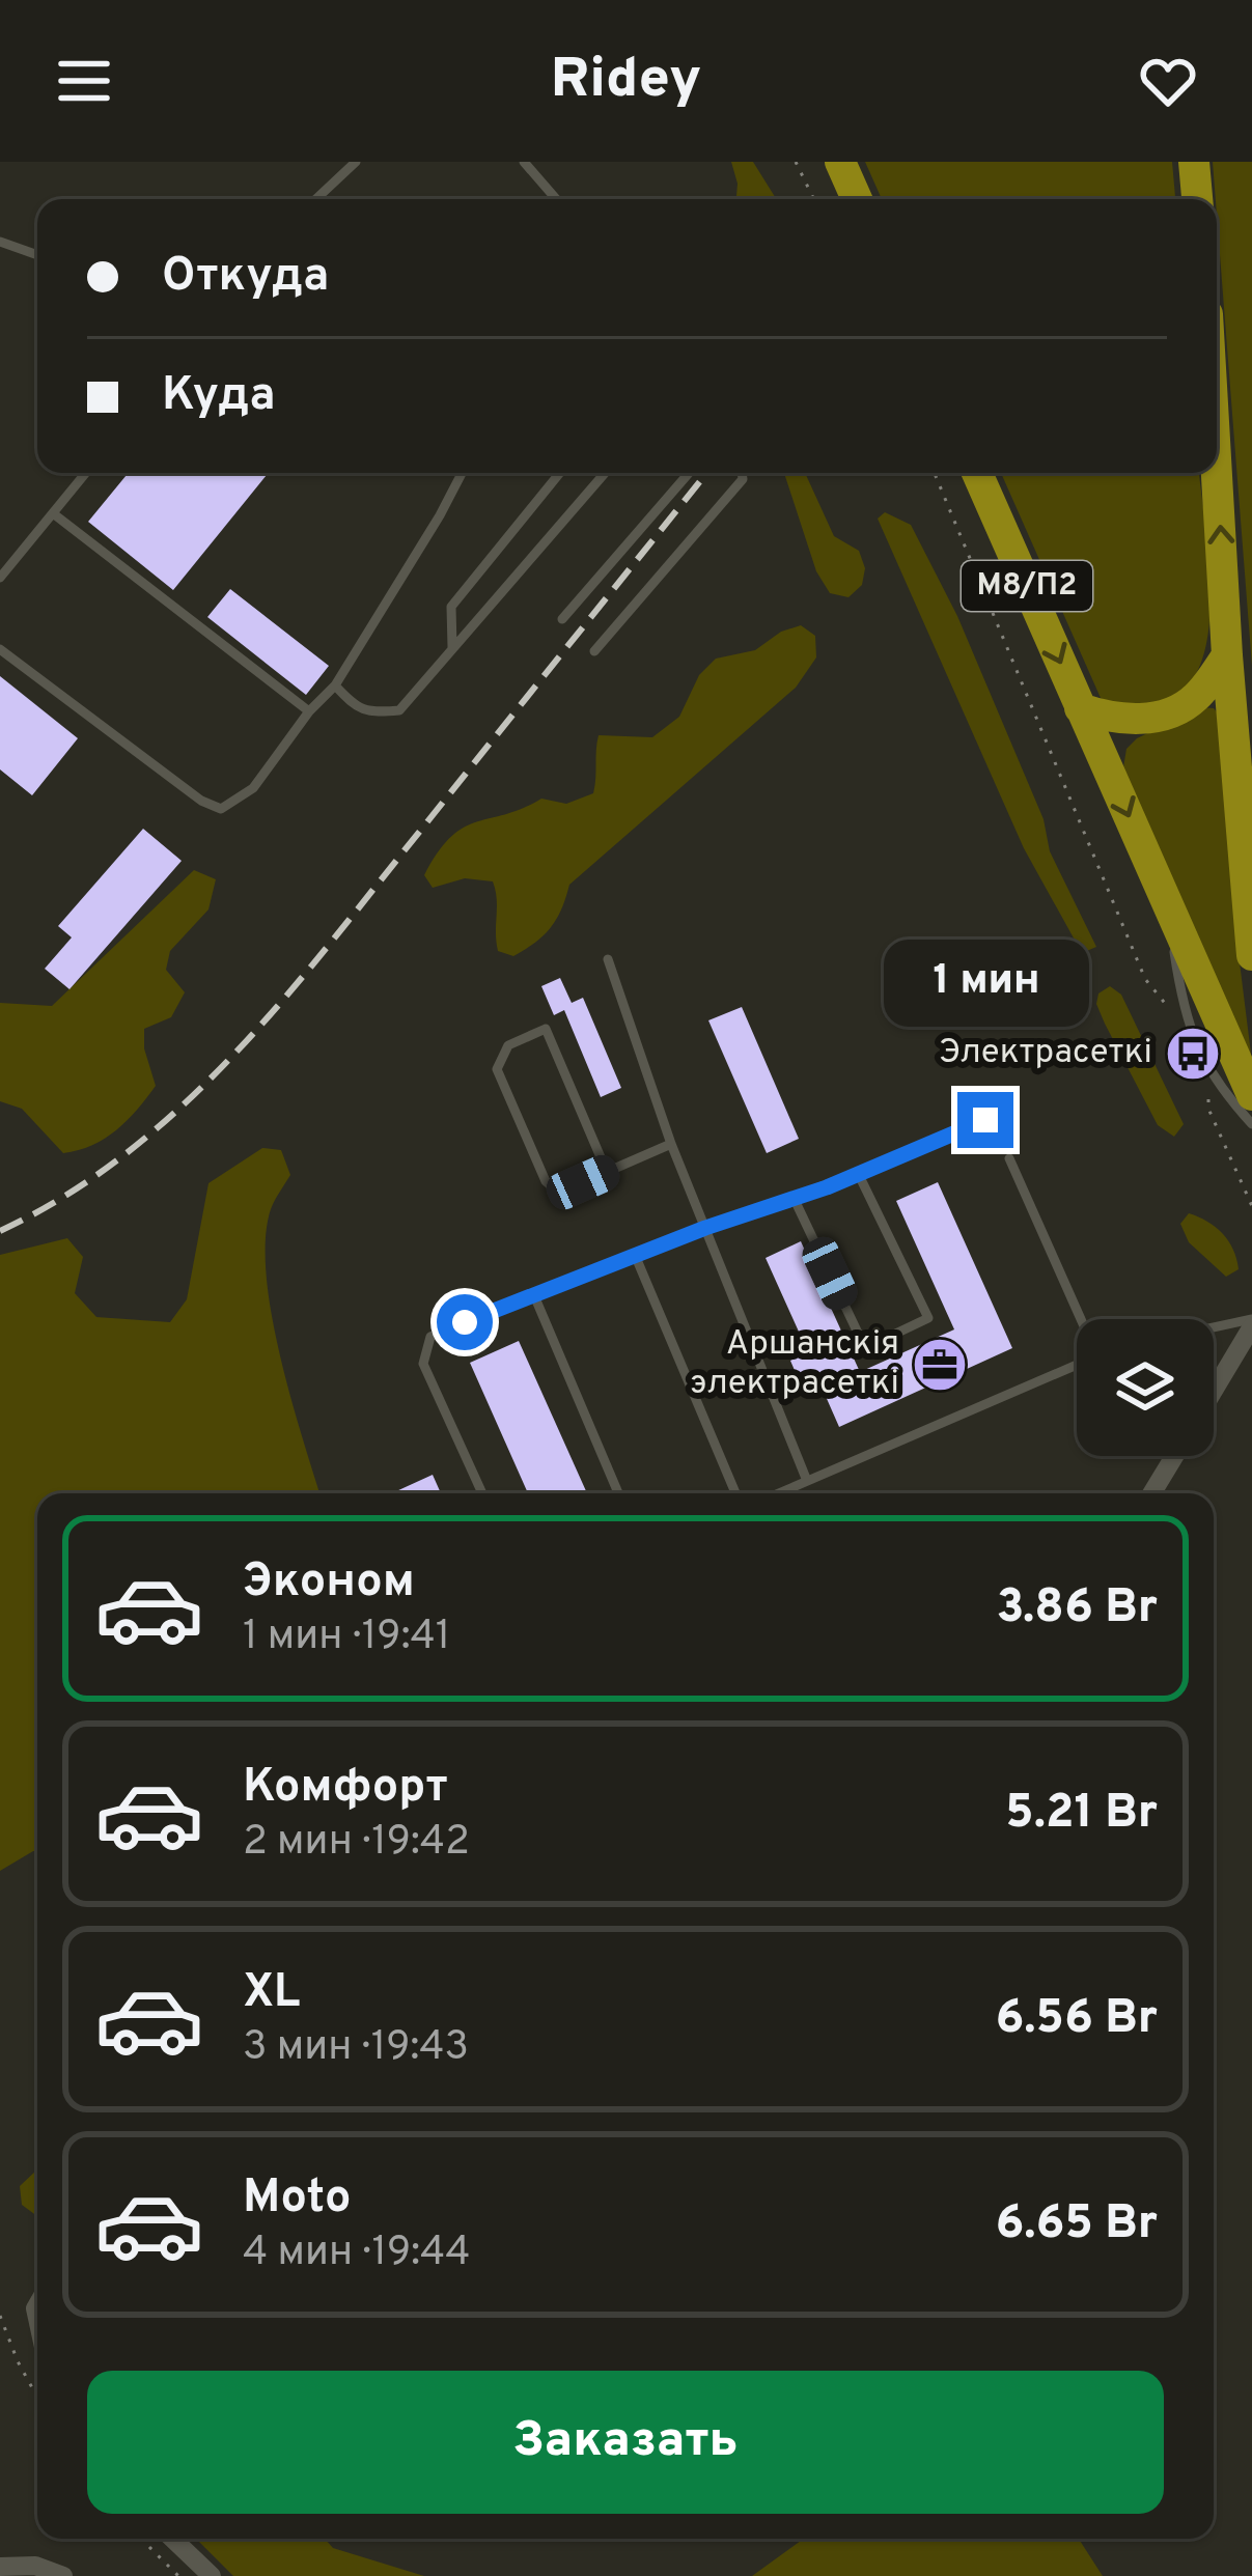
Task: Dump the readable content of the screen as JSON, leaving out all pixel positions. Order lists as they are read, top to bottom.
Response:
{
  "streets": {
    "highway": ["М8/П2"]
  },
  "places": {
    "bus stop": ["Электрасеткі"],
    "office": ["Аршанскія электрасеткі"]
  },
  "page": {
    "header": "Ridey",
    "banner": ["Откуда", "Куда"],
    "bubble": "1 мин",
    "list": [
      {
        "name": "Эконом",
        "note": "1 мин · 19:41",
        "value": "3.86 Br"
      },
      {
        "name": "Комфорт",
        "note": "2 мин · 19:42",
        "value": "5.21 Br"
      },
      {
        "name": "XL",
        "note": "3 мин · 19:43",
        "value": "6.56 Br"
      },
      {
        "name": "Moto",
        "note": "4 мин · 19:44",
        "value": "6.65 Br"
      }
    ],
    "buttons": "Заказать"
  }
}
